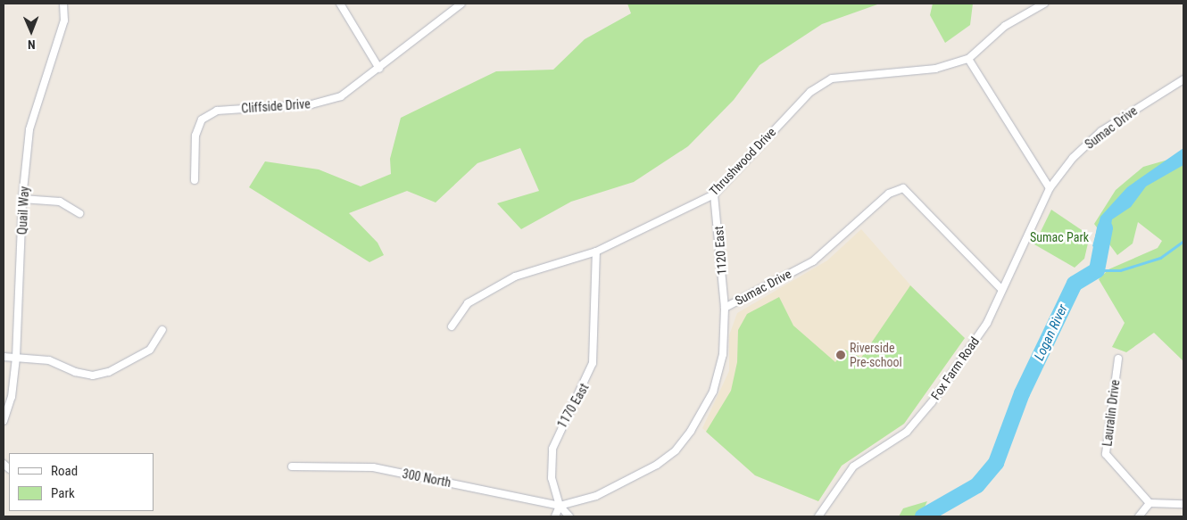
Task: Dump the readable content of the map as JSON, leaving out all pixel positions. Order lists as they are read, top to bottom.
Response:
{
  "streets": {
    "street": [
      "Cliffside Drive",
      "Sumac Drive",
      "Thrushwood Drive",
      "Quail Way",
      "1120 East",
      "Fox Farm Road",
      "1170 East",
      "Lauralin Drive",
      "300 North"
    ]
  },
  "crossings": [
    ["Sumac Drive", "1120 East"],
    ["Sumac Drive", "Fox Farm Road"],
    ["Sumac Drive", "1170 East"],
    ["Sumac Drive", "300 North"],
    ["Thrushwood Drive", "1120 East"],
    ["Thrushwood Drive", "1170 East"],
    ["1170 East", "300 North"]
  ],
  "water": ["Logan River"],
  "parks": ["Sumac Park"],
  "places": ["Riverside Pre-school"],
  "legend": ["Road", "Park"],
  "north": "bottom"
}
